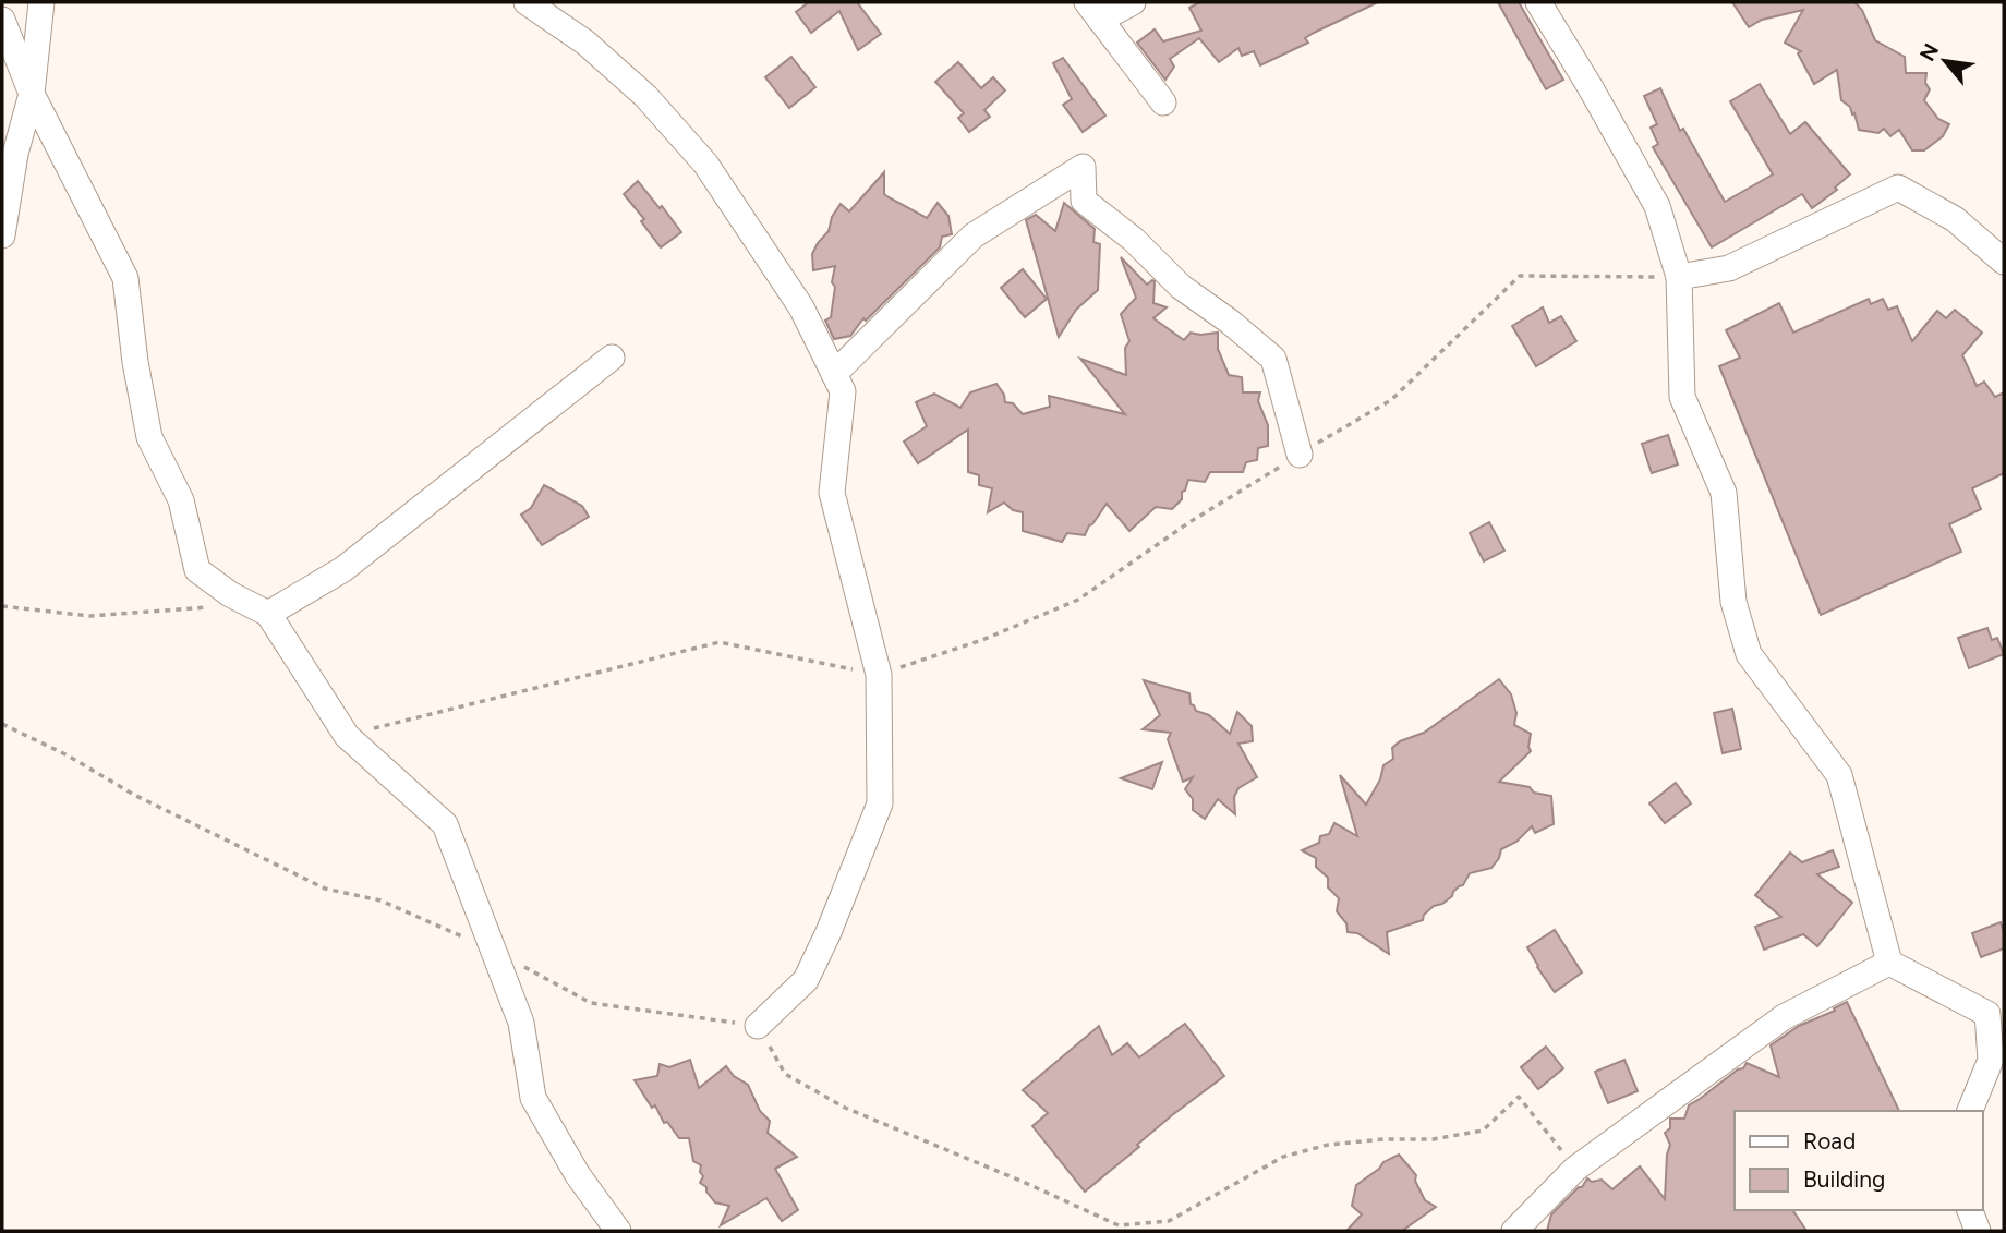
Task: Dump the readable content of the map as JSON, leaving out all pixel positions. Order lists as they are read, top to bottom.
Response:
{
  "legend": ["Road", "Building"],
  "north": "top left"
}
